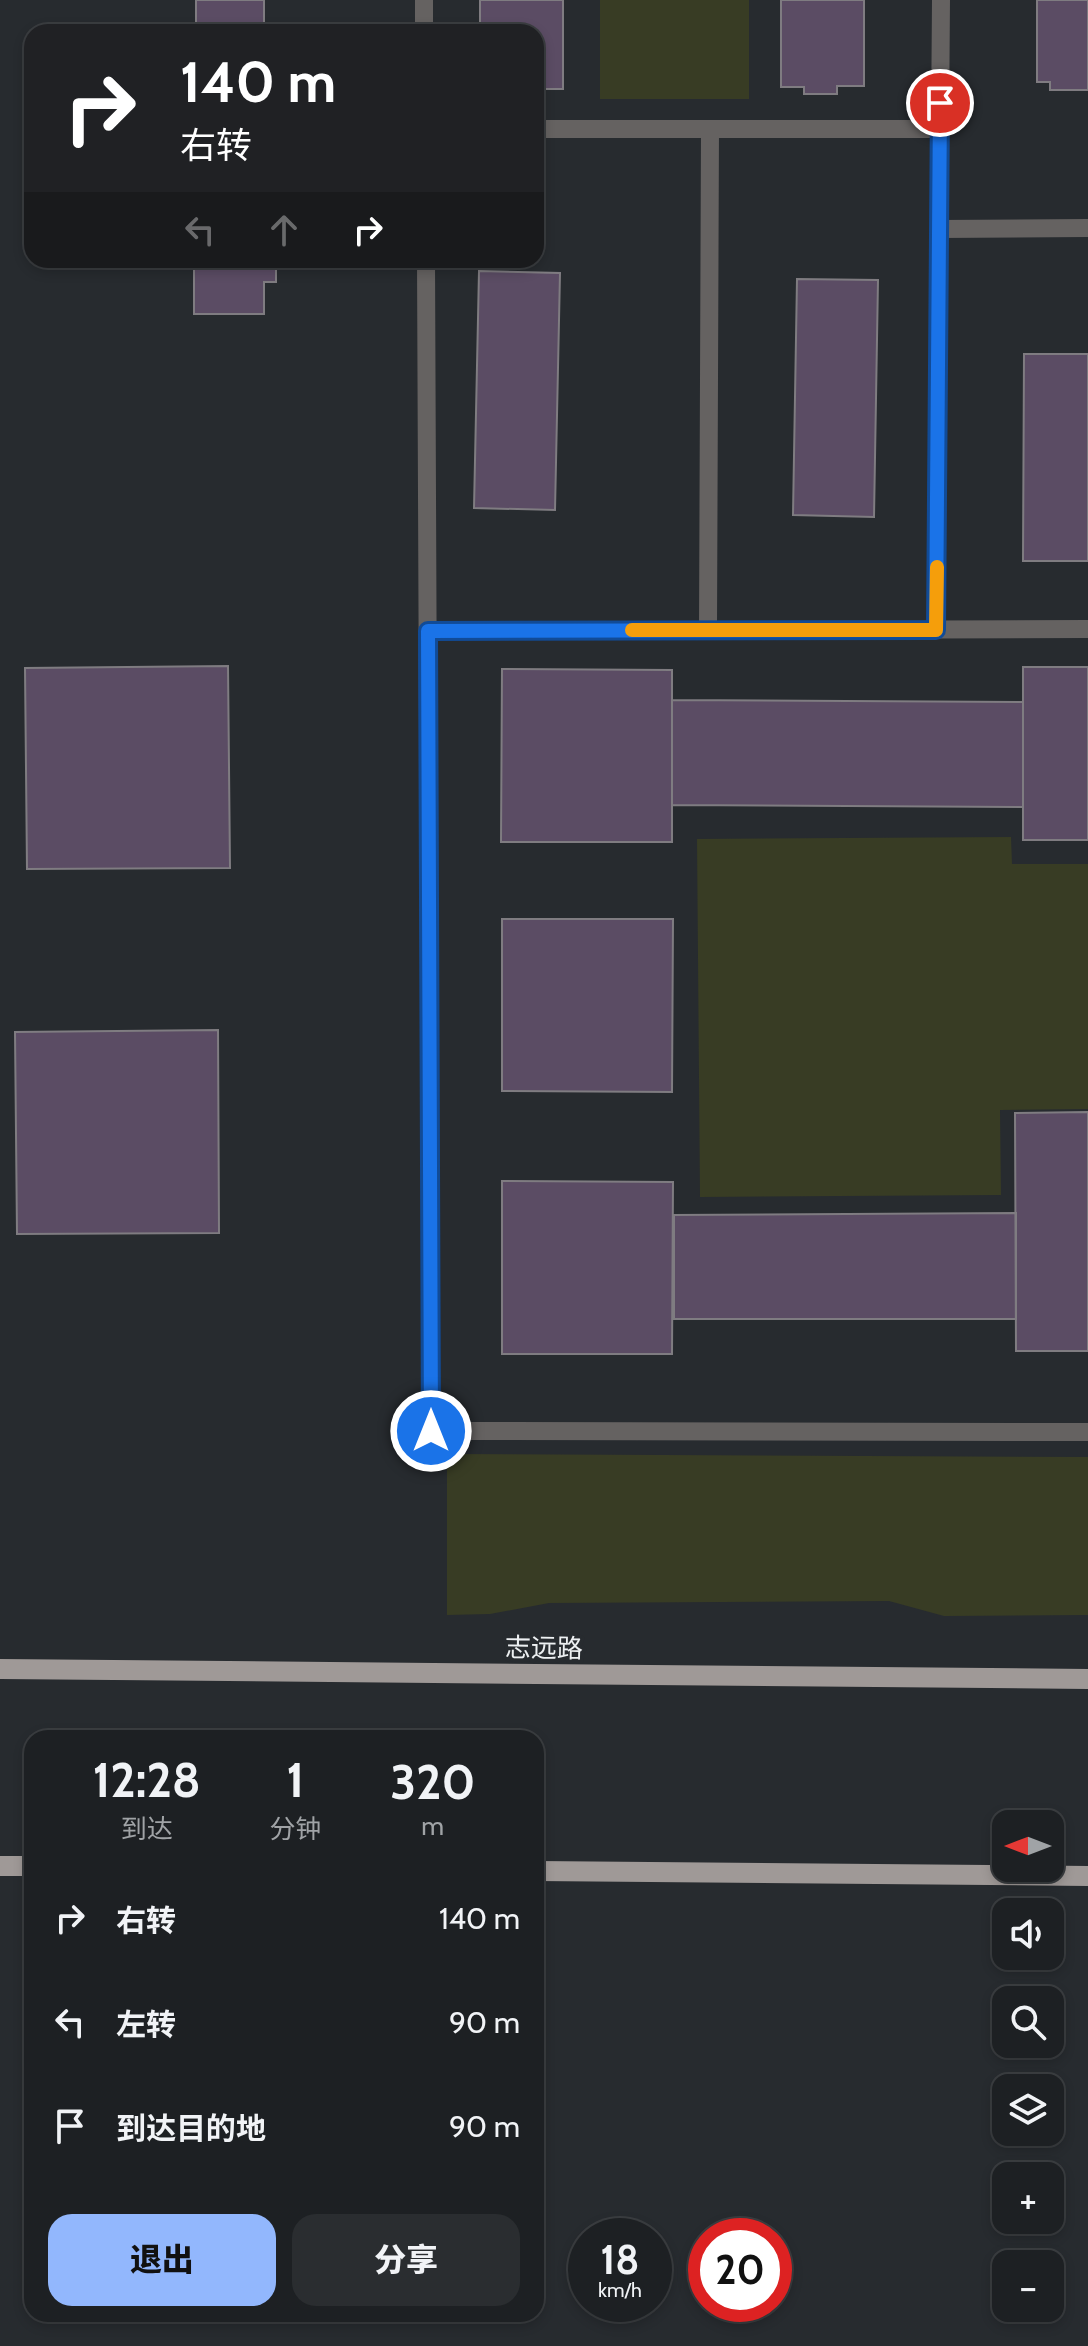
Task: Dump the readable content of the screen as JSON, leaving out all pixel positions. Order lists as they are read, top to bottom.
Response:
{
  "streets": {
    "main road": ["志远路"]
  },
  "north": "left",
  "page": {
    "turn": ["140 m", "右转"],
    "eta": [
      "12:28",
      "到达",
      "1",
      "分钟",
      "320",
      "m"
    ],
    "map_buttons": ["+", "−"],
    "list": [
      {
        "name": "右转",
        "value": "140 m"
      },
      {
        "name": "左转",
        "value": "90 m"
      },
      {
        "name": "到达目的地",
        "value": "90 m"
      }
    ],
    "buttons": ["退出", "分享"],
    "speed": "18 km/h",
    "limit": "20"
  }
}
